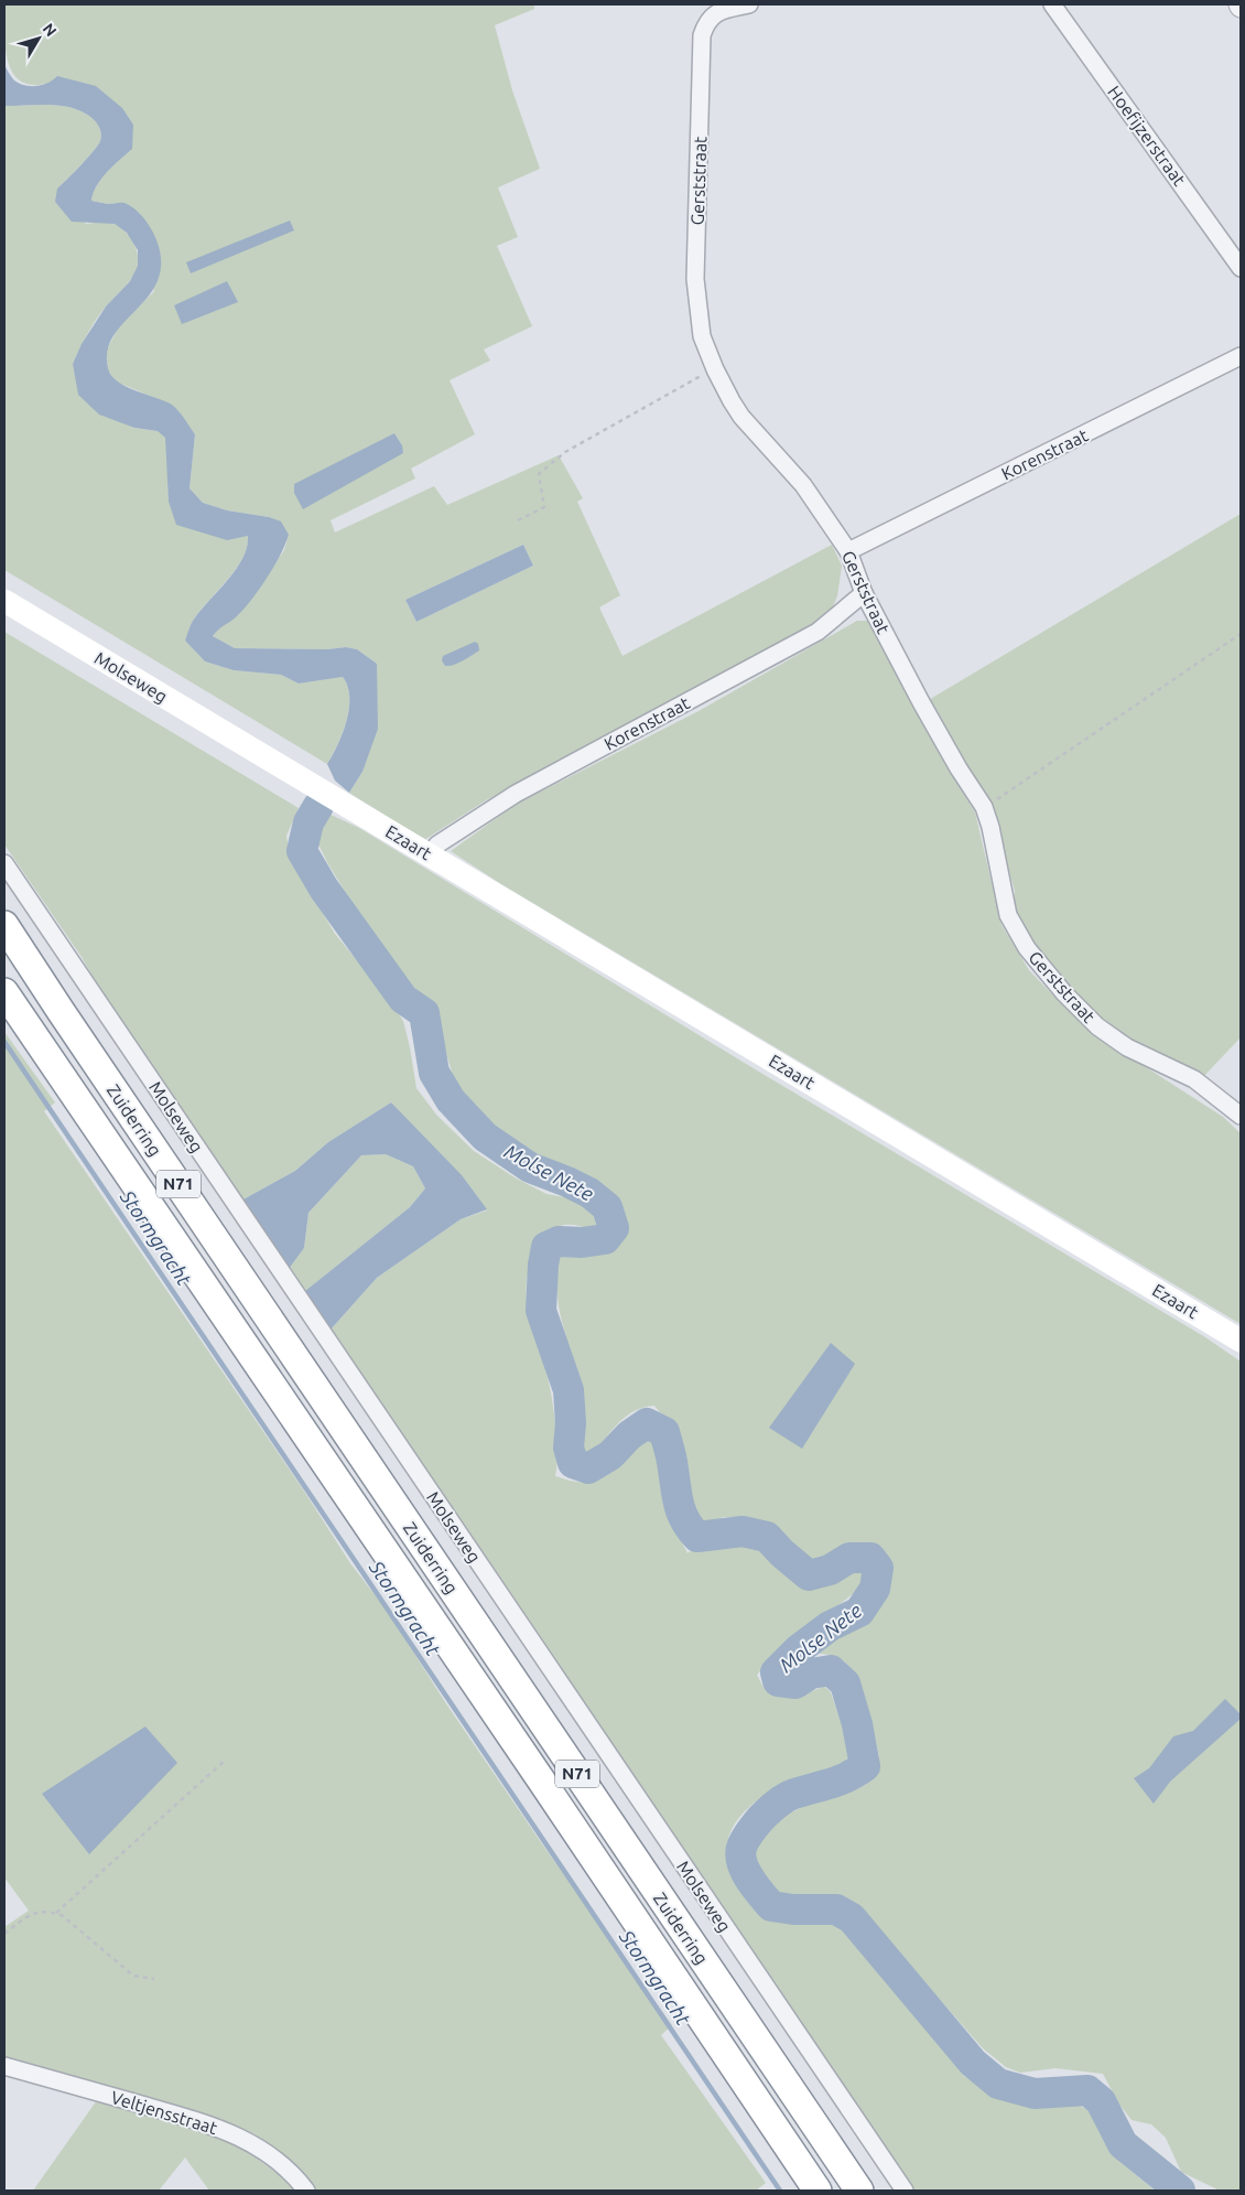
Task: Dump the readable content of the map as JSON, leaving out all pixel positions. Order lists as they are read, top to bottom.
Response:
{
  "streets": {
    "highway": ["Zuiderring", "N71"],
    "main road": ["Molseweg", "Ezaart"],
    "street": [
      "Hoefijzerstraat",
      "Gerststraat",
      "Korenstraat",
      "Veltjensstraat"
    ]
  },
  "crossings": [
    ["Gerststraat", "Korenstraat"],
    ["Korenstraat", "Ezaart"],
    ["Molseweg", "Ezaart"]
  ],
  "water": ["Molse Nete", "Stormgracht"],
  "north": "top right"
}
